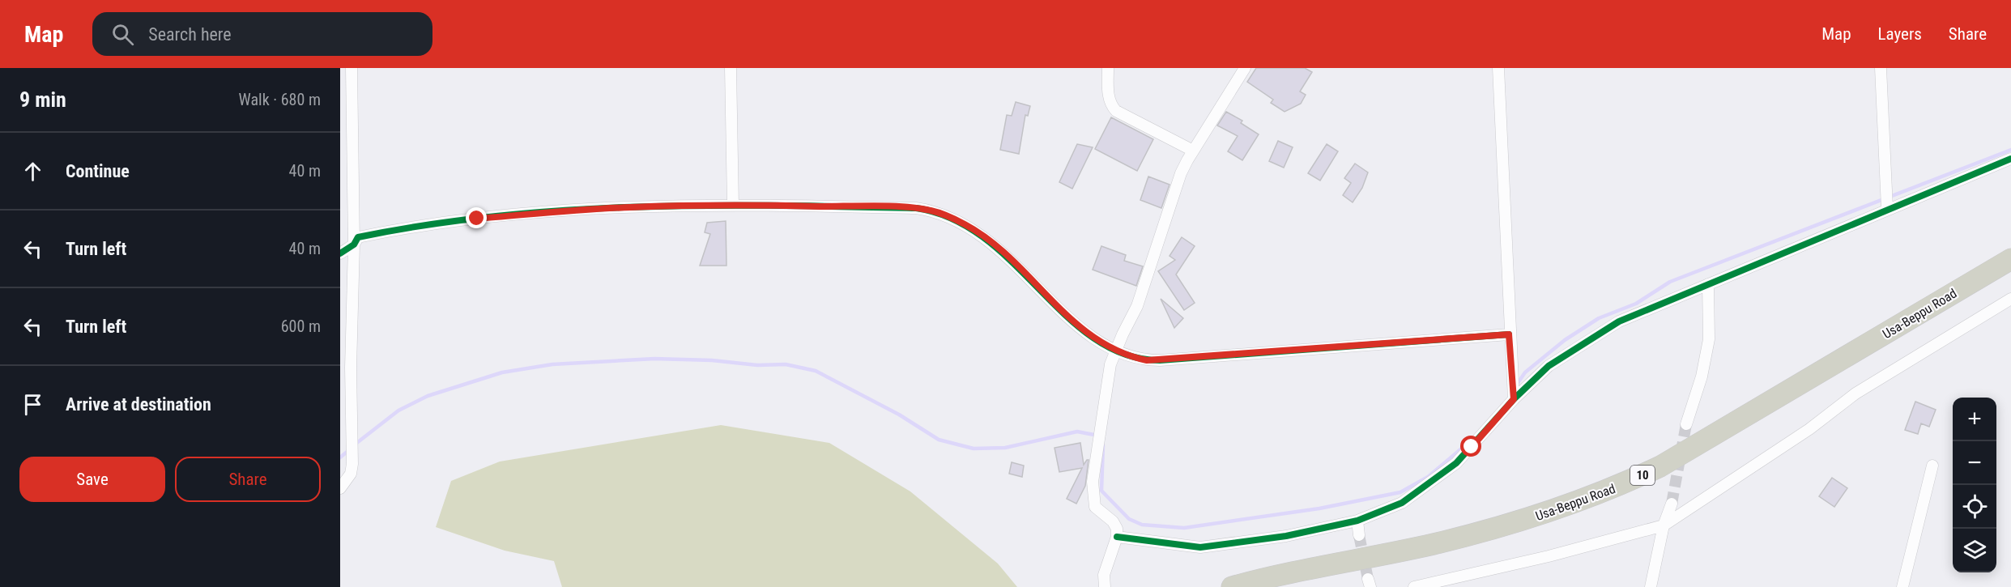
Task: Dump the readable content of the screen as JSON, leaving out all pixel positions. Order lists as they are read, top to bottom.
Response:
{
  "streets": {
    "highway": ["Usa-Beppu Road", "10"]
  },
  "page": {
    "header": "Map",
    "search": "Search here",
    "nav": ["Map", "Layers", "Share"],
    "heading": ["9 min", "Walk · 680 m"],
    "list": [
      ["Continue", "40 m"],
      ["Turn left", "40 m"],
      ["Turn left", "600 m"],
      "Arrive at destination"
    ],
    "map_buttons": ["+", "−"],
    "buttons": ["Save", "Share"]
  }
}
